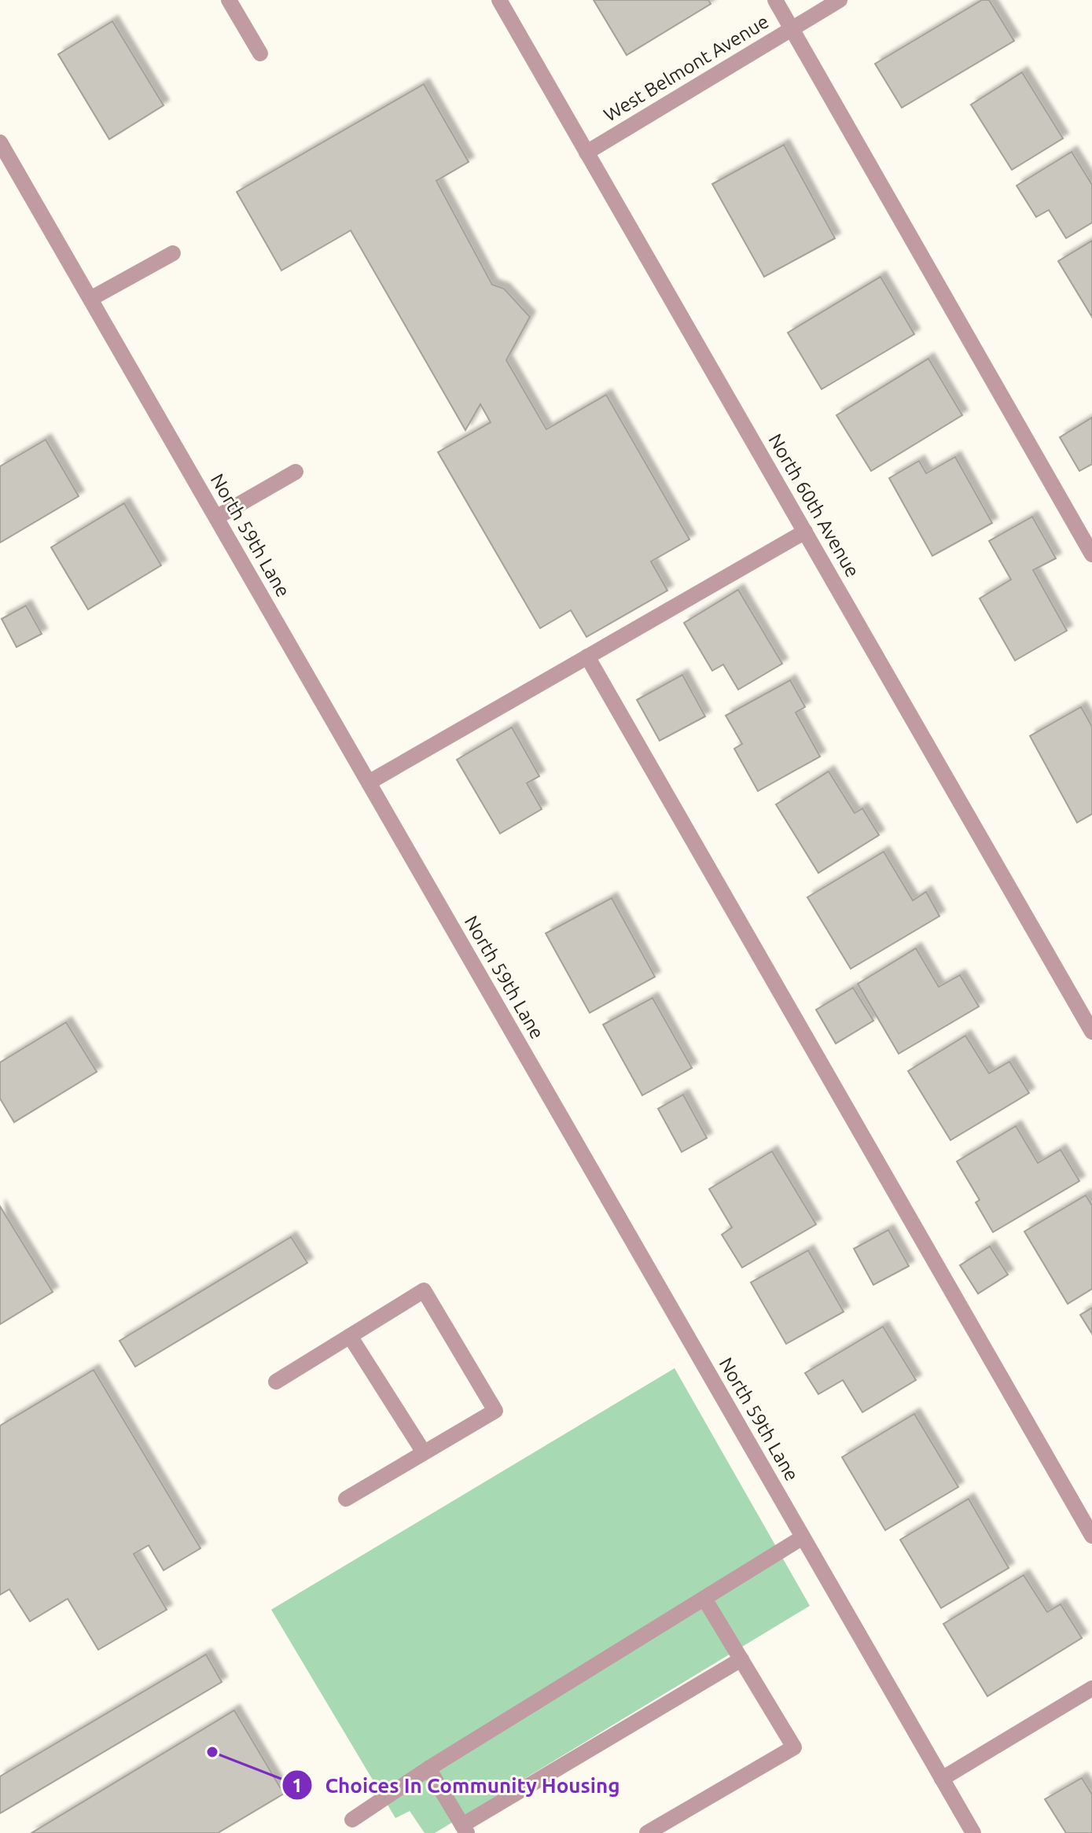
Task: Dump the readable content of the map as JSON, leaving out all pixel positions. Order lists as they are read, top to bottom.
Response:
{
  "streets": {
    "street": ["West Belmont Avenue", "North 60th Avenue", "North 59th Lane"]
  },
  "crossings": [
    ["West Belmont Avenue", "North 60th Avenue"]
  ],
  "places": ["Choices In Community Housing"]
}
